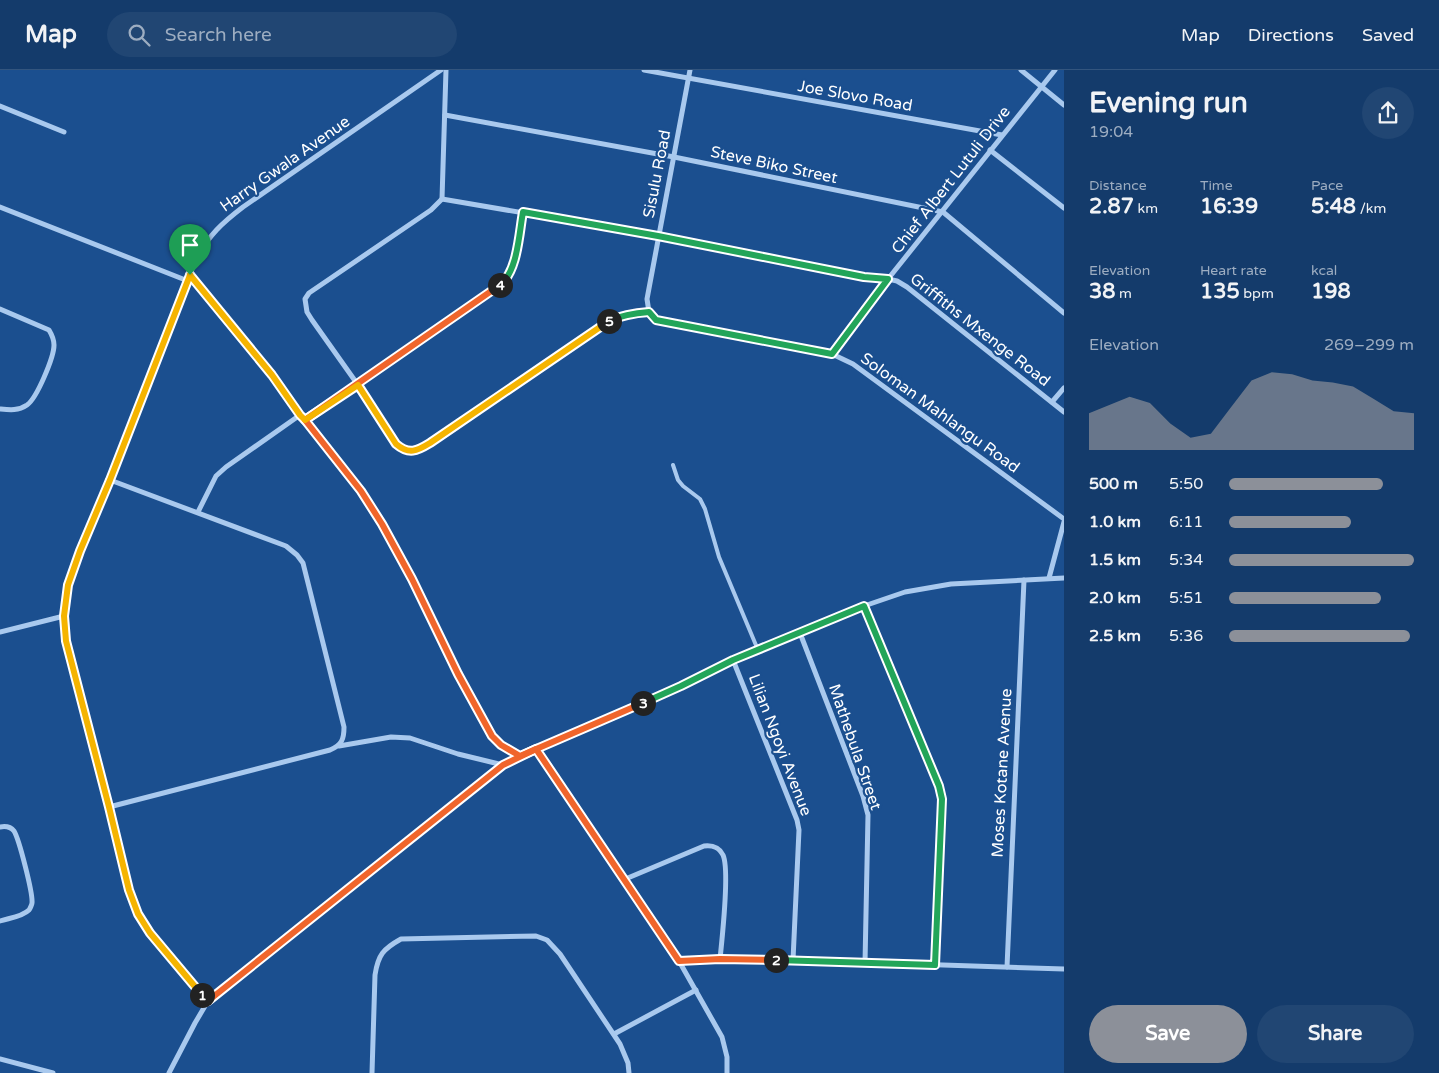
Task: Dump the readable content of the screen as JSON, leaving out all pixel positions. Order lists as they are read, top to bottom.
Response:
{
  "streets": {
    "street": [
      "Joe Slovo Road",
      "Harry Gwala Avenue",
      "Steve Biko Street",
      "Sisulu Road",
      "Chief Albert Lutuli Drive",
      "Griffiths Mxenge Road",
      "Soloman Mahlangu Road",
      "Lilian Ngoyi Avenue",
      "Mathebula Street",
      "Moses Kotane Avenue"
    ]
  },
  "crossings": [
    ["Joe Slovo Road", "Sisulu Road"],
    ["Joe Slovo Road", "Chief Albert Lutuli Drive"],
    ["Steve Biko Street", "Sisulu Road"],
    ["Steve Biko Street", "Chief Albert Lutuli Drive"],
    ["Sisulu Road", "Griffiths Mxenge Road"],
    ["Sisulu Road", "Soloman Mahlangu Road"],
    ["Chief Albert Lutuli Drive", "Griffiths Mxenge Road"],
    ["Chief Albert Lutuli Drive", "Soloman Mahlangu Road"]
  ],
  "page": {
    "header": "Map",
    "search": "Search here",
    "nav": ["Map", "Directions", "Saved"],
    "heading": ["Evening run", "19:04"],
    "stats": [
      ["Distance", "2.87 km"],
      ["Time", "16:39"],
      ["Pace", "5:48 /km"],
      ["Elevation", "38 m"],
      ["Heart rate", "135 bpm"],
      ["kcal", "198"]
    ],
    "pins": [
      "4",
      "5",
      "3",
      "2",
      "1"
    ],
    "chart": ["Elevation", "269–299 m"],
    "list": [
      {
        "name": "500 m",
        "note": "5:50"
      },
      {
        "name": "1.0 km",
        "note": "6:11"
      },
      {
        "name": "1.5 km",
        "note": "5:34"
      },
      {
        "name": "2.0 km",
        "note": "5:51"
      },
      {
        "name": "2.5 km",
        "note": "5:36"
      }
    ],
    "buttons": ["Save", "Share"]
  }
}
